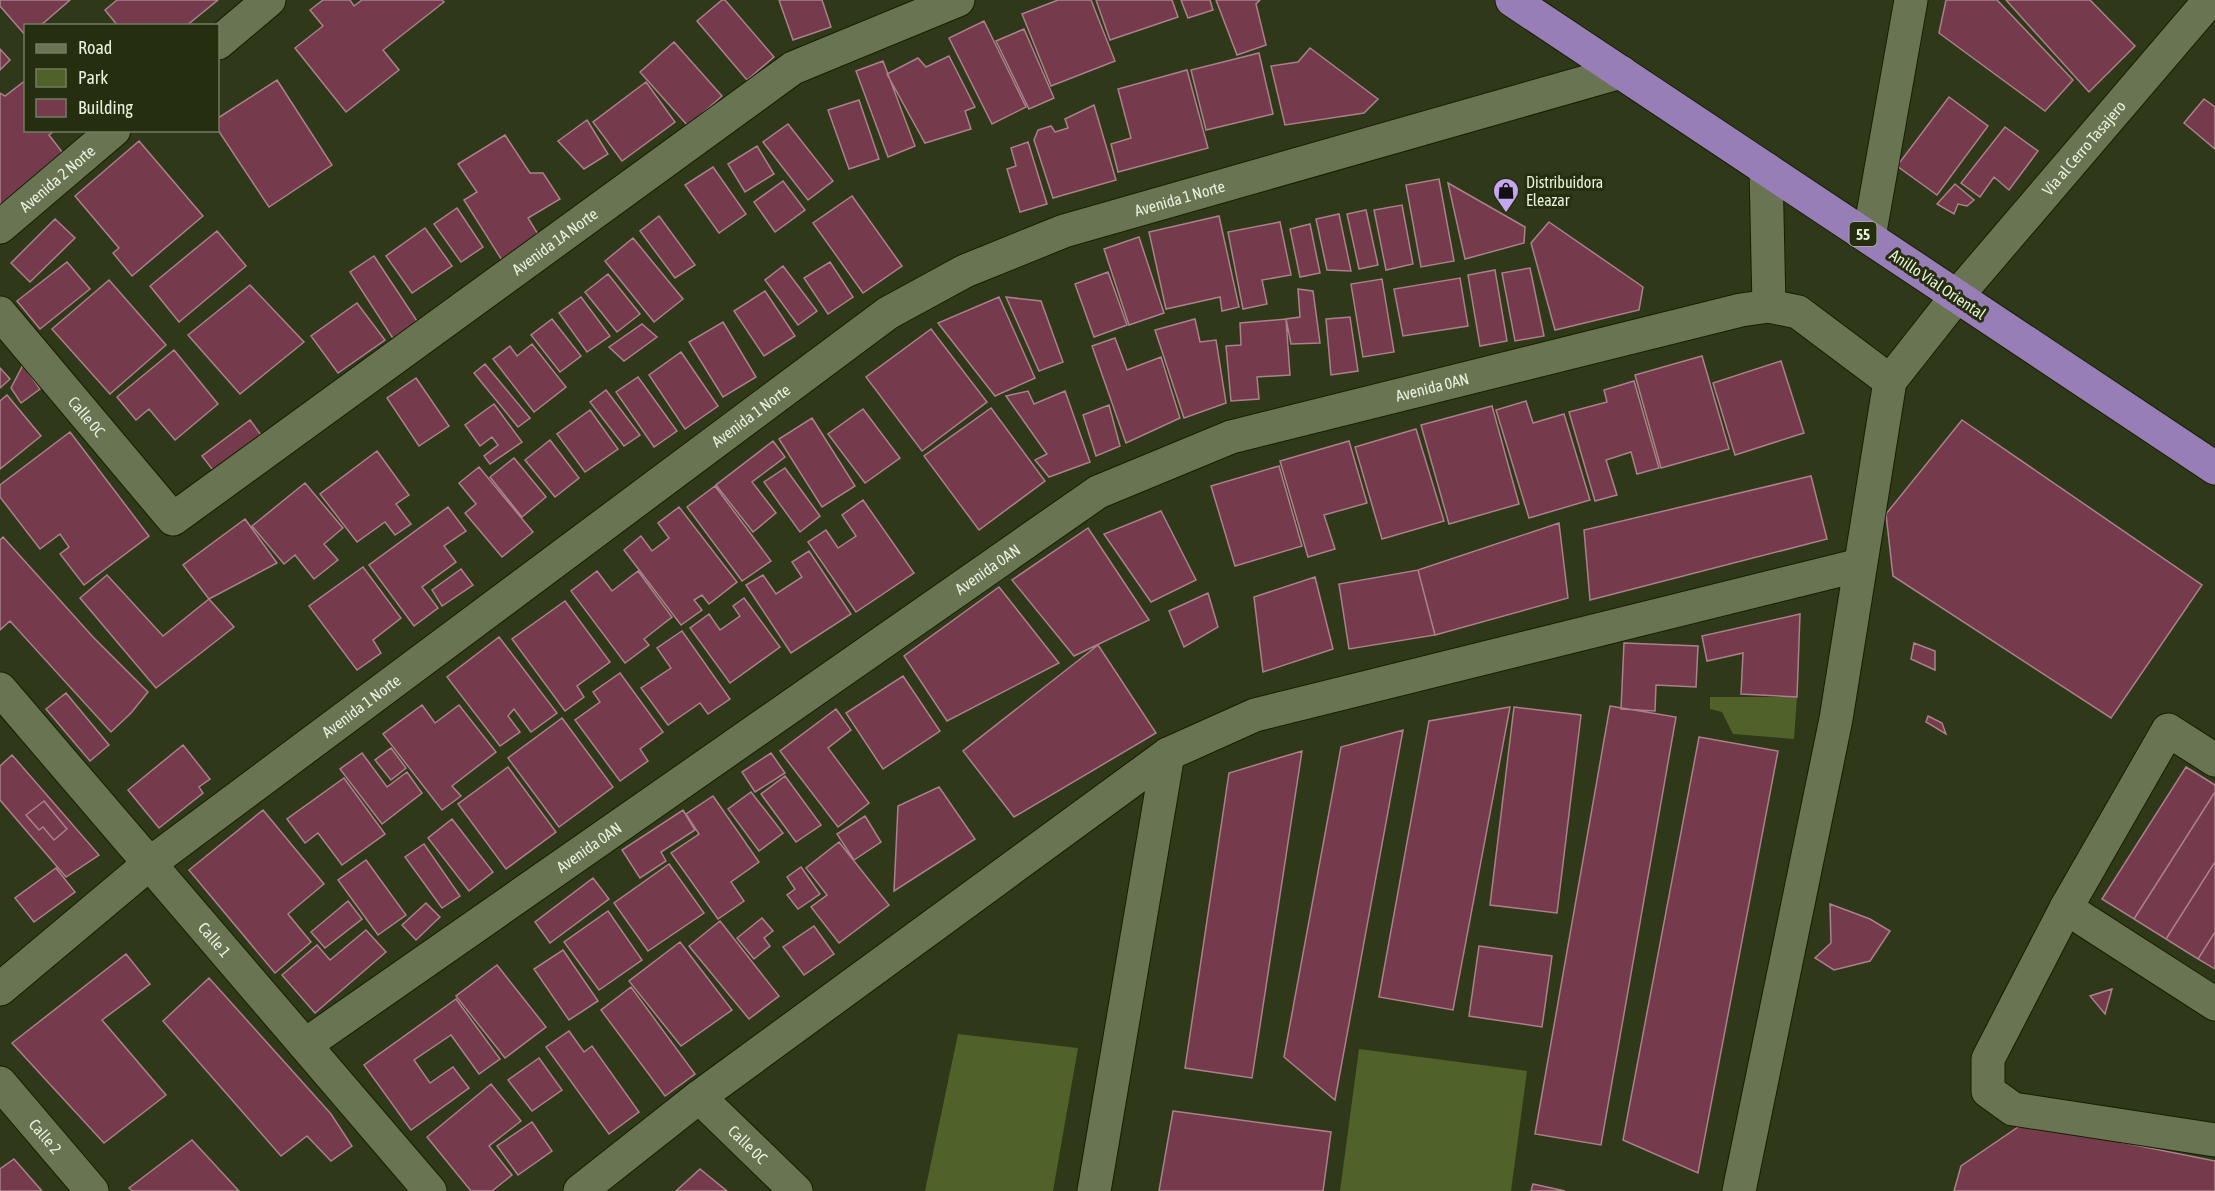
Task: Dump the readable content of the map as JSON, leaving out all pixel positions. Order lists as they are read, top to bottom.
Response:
{
  "streets": {
    "highway": ["55", "Anillo Vial Oriental"],
    "street": [
      "Vía al Cerro Tasajero",
      "Avenida 2 Norte",
      "Avenida 1 Norte",
      "Avenida 1A Norte",
      "Avenida 0AN",
      "Calle 0C",
      "Calle 1",
      "Calle 2"
    ]
  },
  "crossings": [
    ["Vía al Cerro Tasajero", "Anillo Vial Oriental"],
    ["Avenida 1 Norte", "Anillo Vial Oriental"],
    ["Avenida 1 Norte", "Calle 1"],
    ["Avenida 1A Norte", "Calle 0C"],
    ["Avenida 0AN", "Calle 1"]
  ],
  "places": {
    "shop": ["Distribuidora Eleazar"]
  },
  "legend": ["Road", "Park", "Building"]
}
